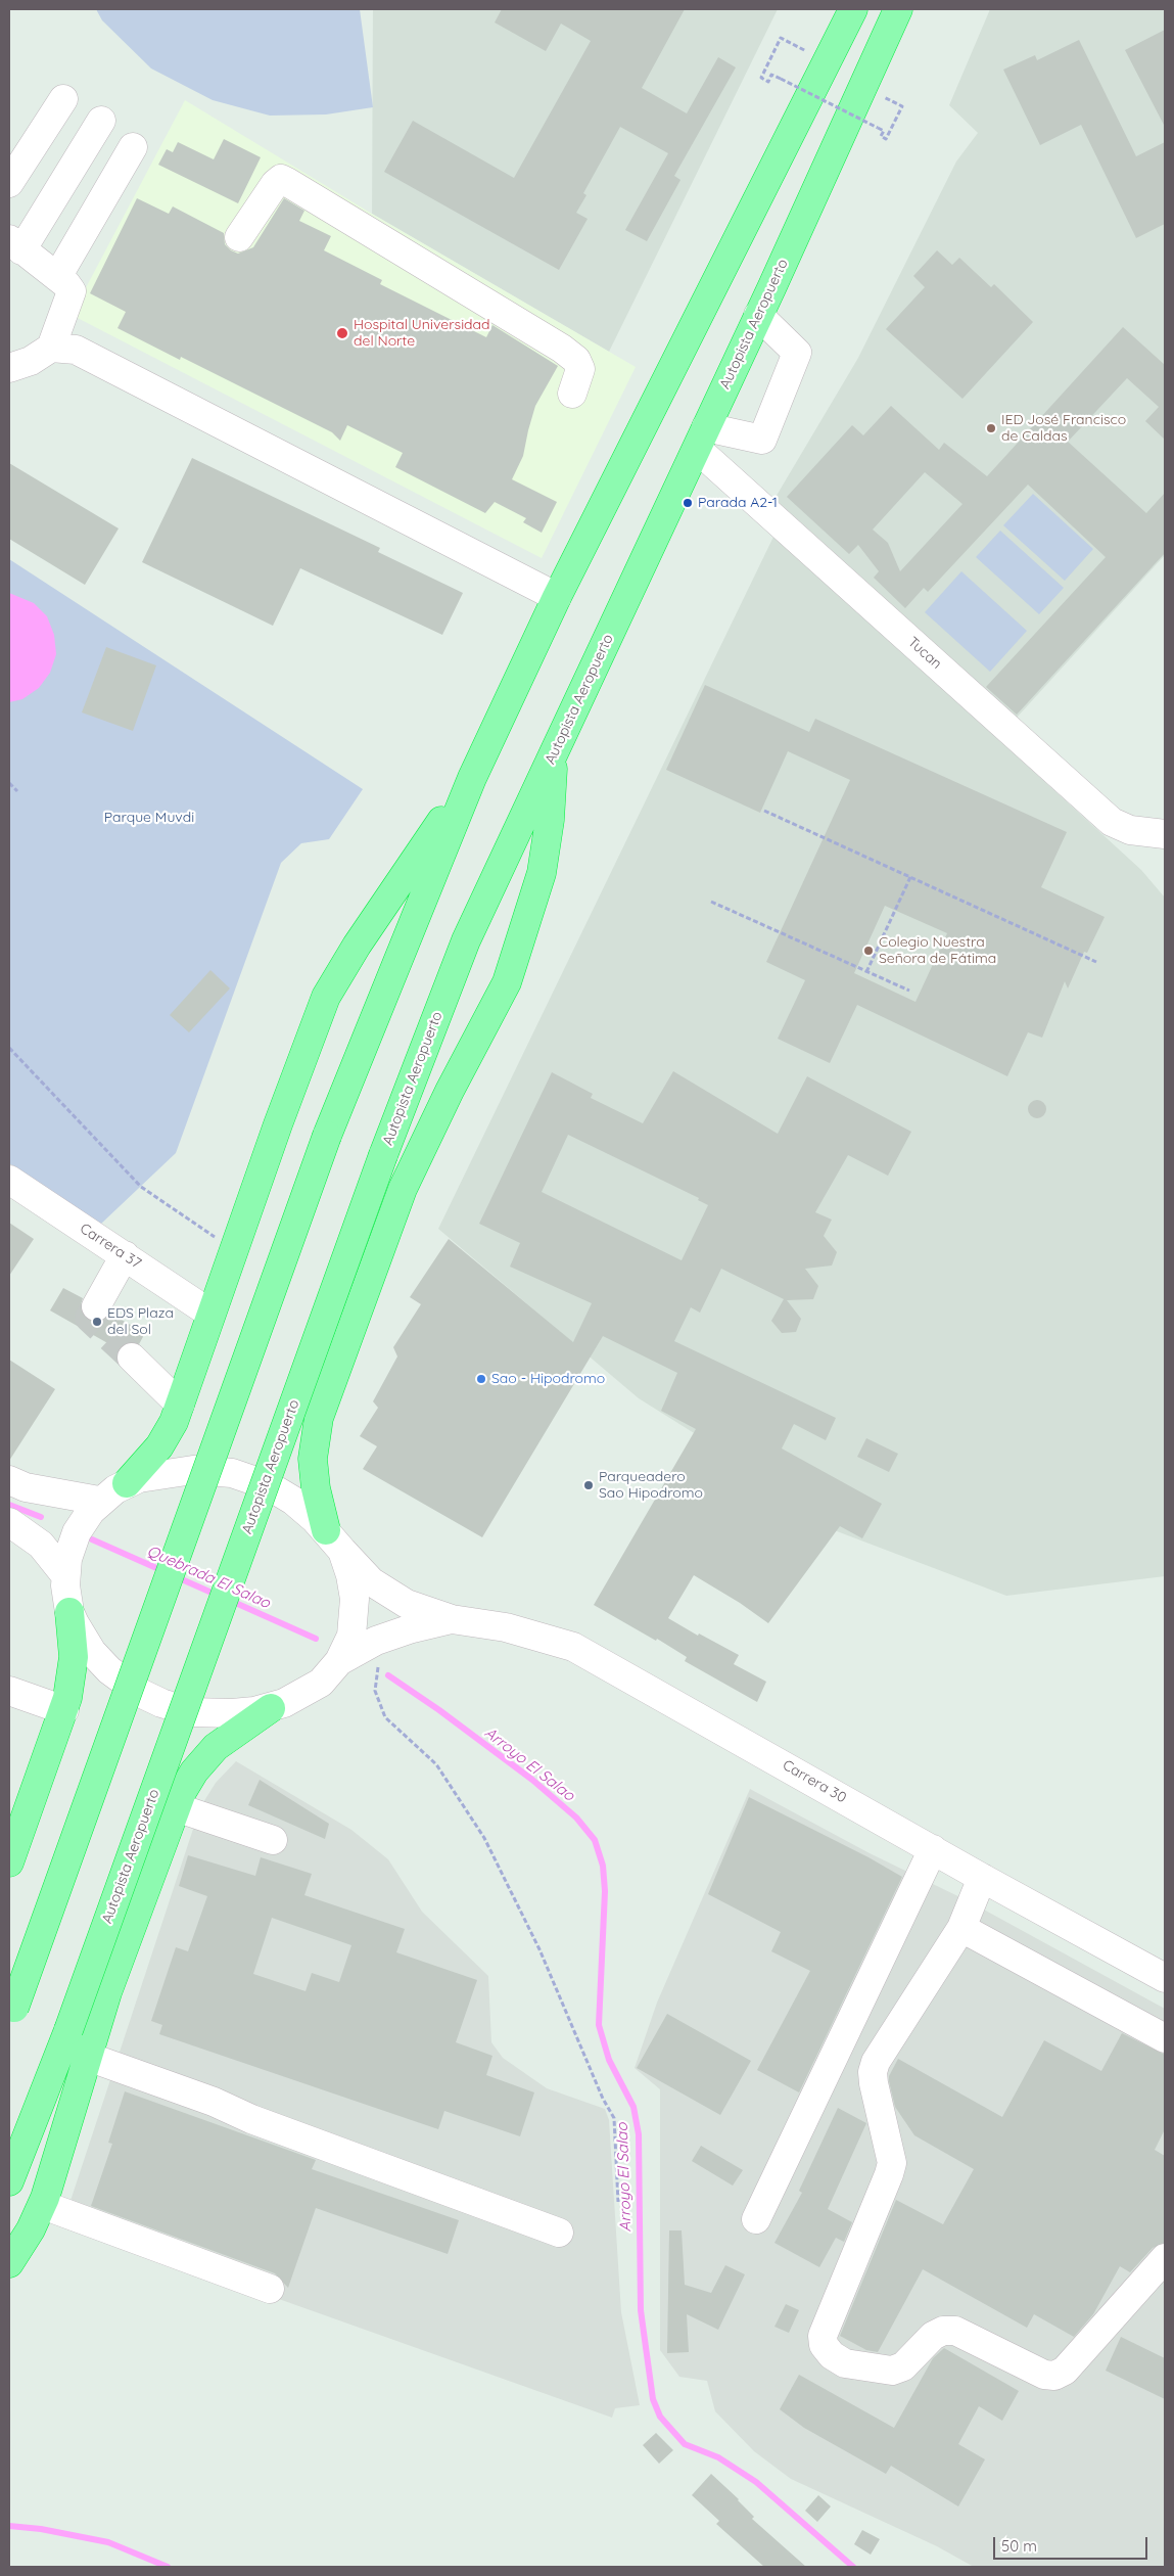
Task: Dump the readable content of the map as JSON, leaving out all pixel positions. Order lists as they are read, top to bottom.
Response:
{
  "streets": {
    "highway": ["Autopista Aeropuerto"],
    "street": ["Tucan", "Carrera 37", "Carrera 30"]
  },
  "crossings": [
    ["Autopista Aeropuerto", "Tucan"]
  ],
  "water": ["Quebrada El Salao", "Arroyo El Salao"],
  "parks": ["Parque Muvdi"],
  "places": [
    "Hospital Universidad del Norte",
    "IED José Francisco de Caldas",
    "Parada A2-1",
    "Colegio Nuestra Señora de Fátima",
    "EDS Plaza del Sol",
    "Sao - Hipodromo",
    "Parqueadero Sao Hipodromo"
  ],
  "scale_bar": "50 m"
}
